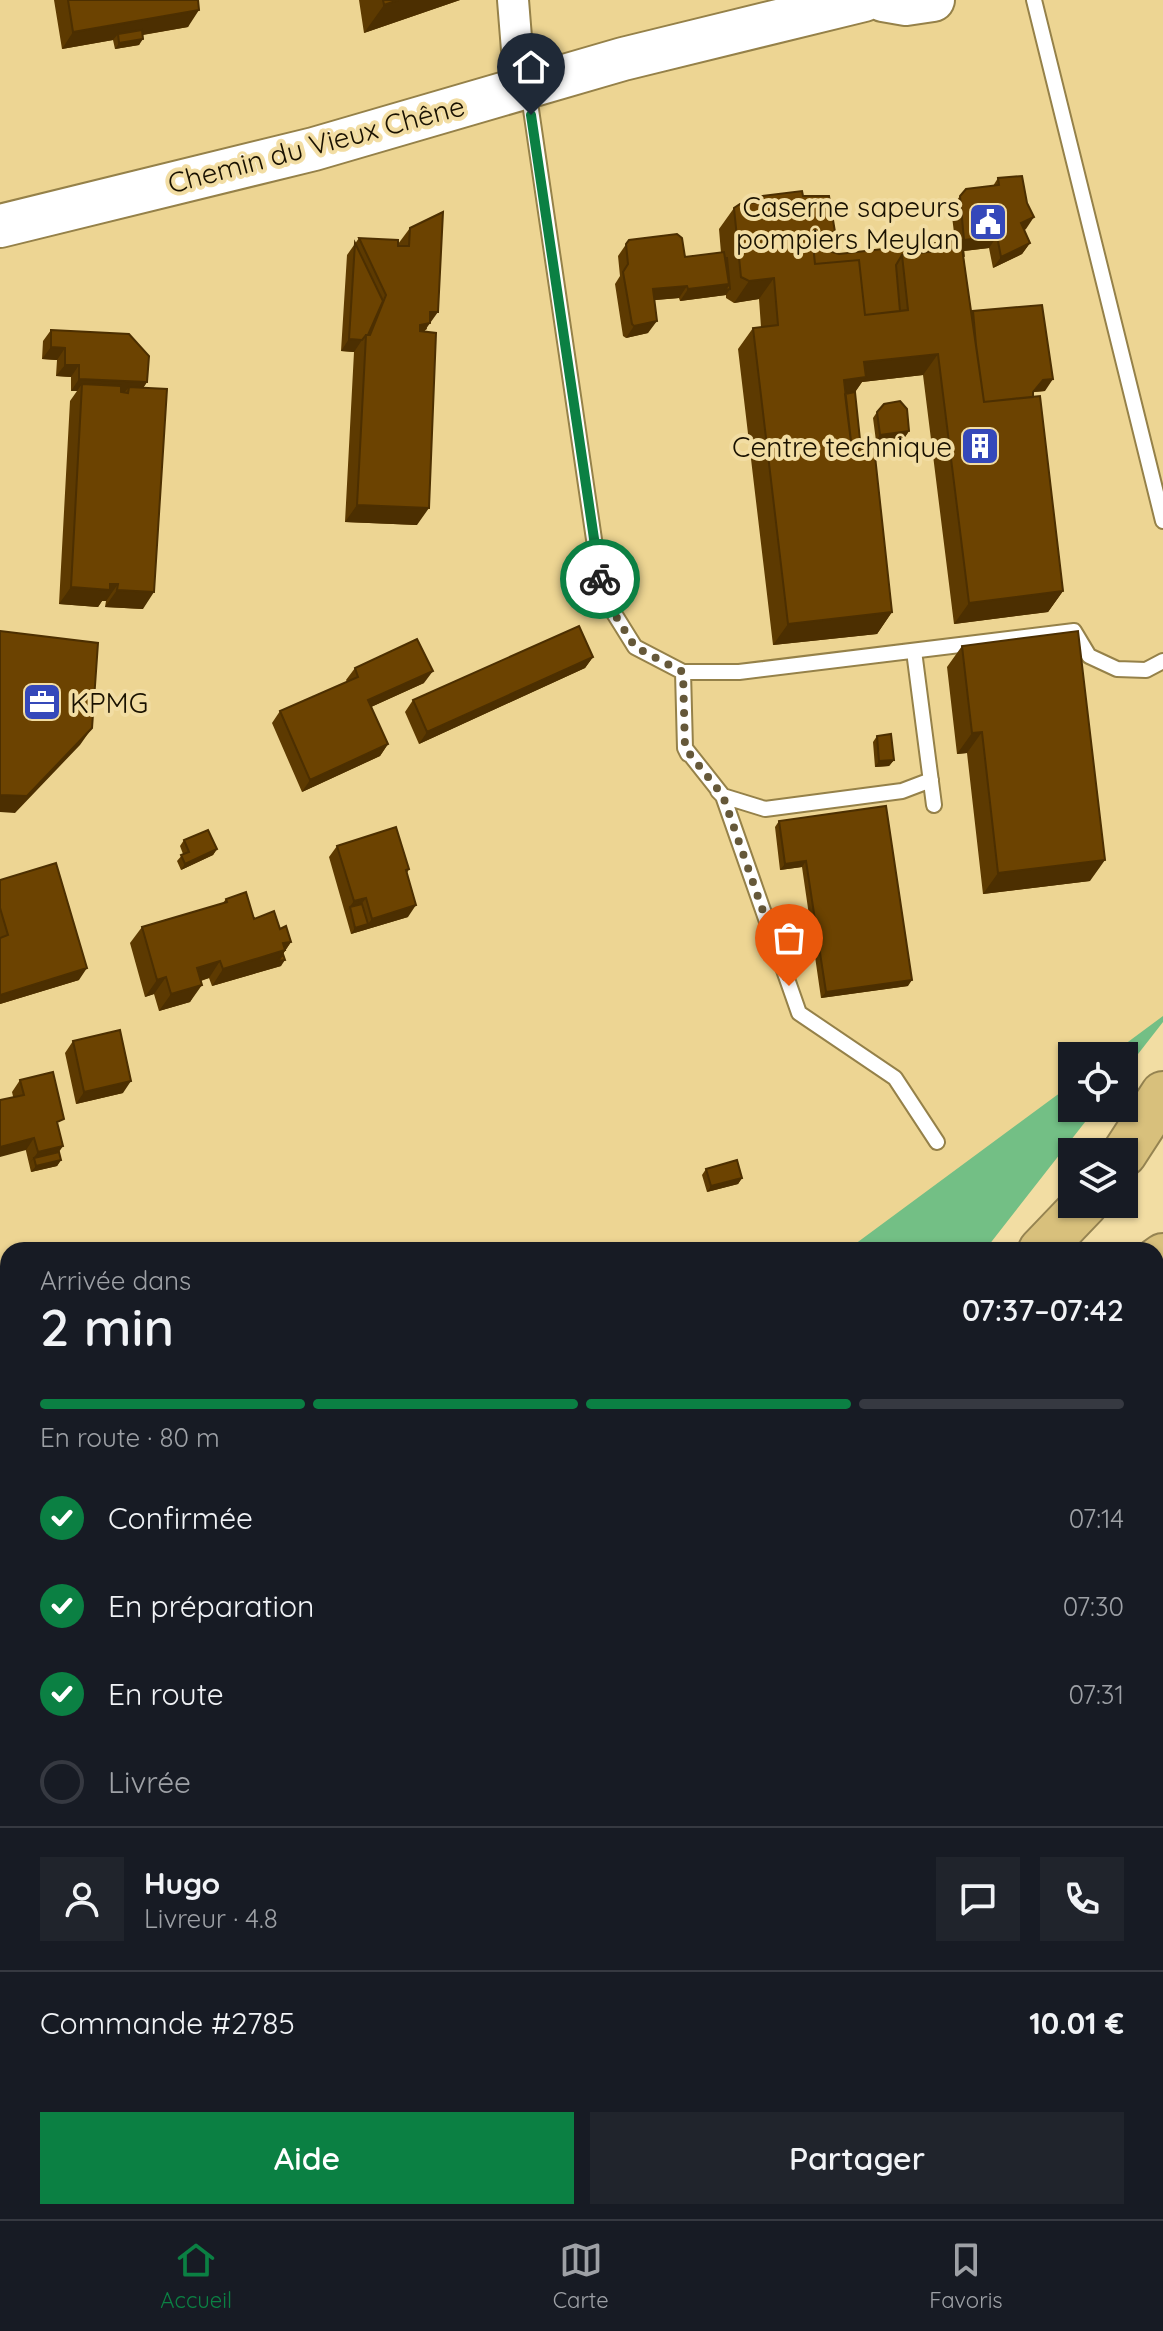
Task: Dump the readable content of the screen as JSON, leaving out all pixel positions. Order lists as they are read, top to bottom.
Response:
{
  "streets": {
    "street": ["Chemin du Vieux Chêne"]
  },
  "places": {
    "public building": ["Caserne sapeurs pompiers Meylan"],
    "building": ["Centre technique"],
    "office": ["KPMG"]
  },
  "page": {
    "heading": ["2 min", "Arrivée dans", "07:37–07:42"],
    "panel": [
      "Hugo",
      "Livreur · 4.8",
      "Commande #2785",
      "10.01 €"
    ],
    "bar": "En route · 80 m",
    "list": [
      ["Confirmée", "07:14"],
      ["En préparation", "07:30"],
      ["En route", "07:31"],
      "Livrée"
    ],
    "buttons": ["Aide", "Partager"],
    "tabs": ["Accueil", "Carte", "Favoris"]
  }
}
